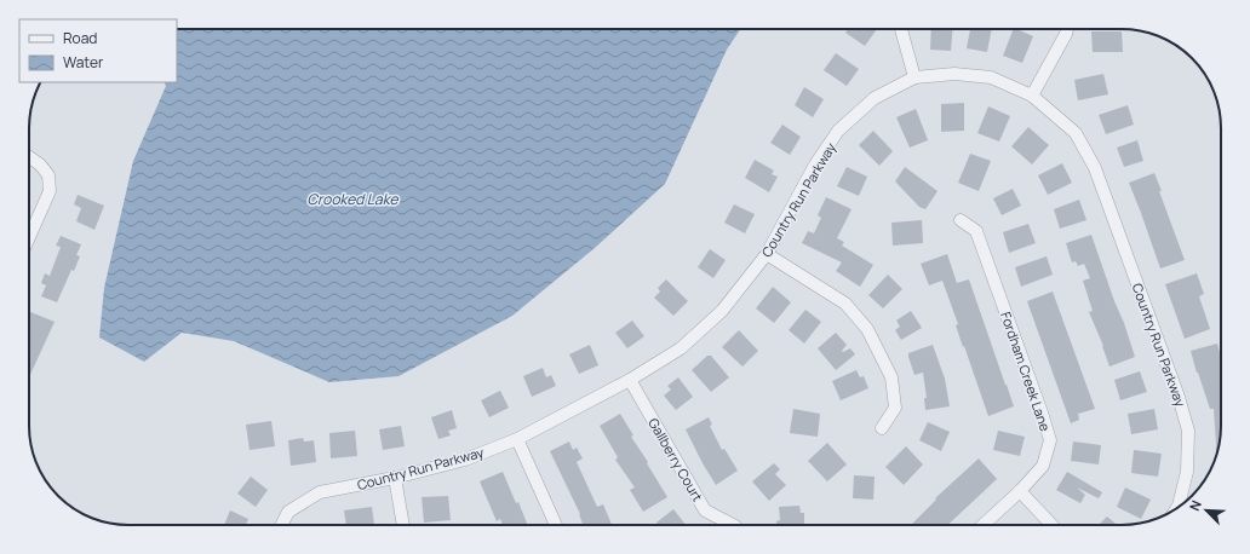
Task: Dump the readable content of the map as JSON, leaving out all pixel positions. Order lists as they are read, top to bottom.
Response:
{
  "streets": {
    "street": ["Country Run Parkway", "Fordham Creek Lane", "Gallberry Court"]
  },
  "crossings": [
    ["Country Run Parkway", "Gallberry Court"]
  ],
  "water": ["Crooked Lake"],
  "legend": ["Road", "Water"],
  "north": "top left"
}
